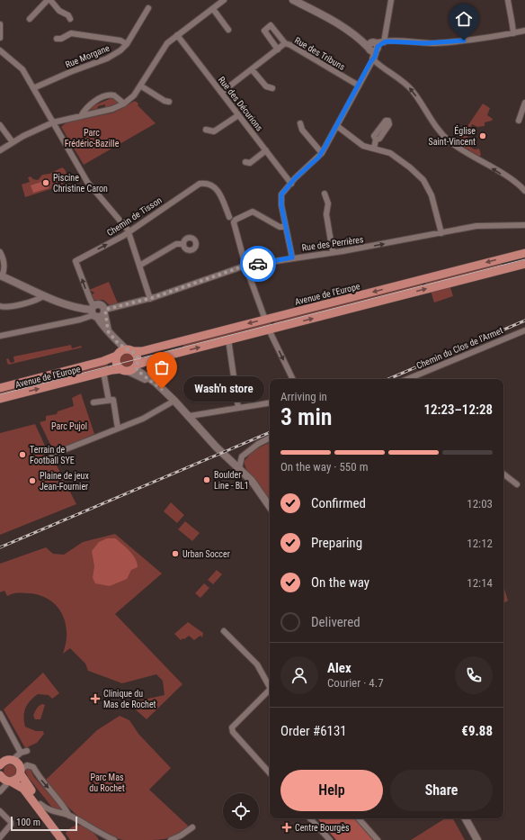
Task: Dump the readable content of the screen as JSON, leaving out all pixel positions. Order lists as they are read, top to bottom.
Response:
{
  "streets": {
    "main road": ["Avenue de l'Europe"],
    "street": [
      "Rue des Tribuns",
      "Rue Morgane",
      "Rue des Décurions",
      "Chemin de Tisson",
      "Rue des Perrières",
      "Chemin du Clos de l'Armet"
    ]
  },
  "crossings": [
    ["Rue des Tribuns", "Rue des Décurions"]
  ],
  "parks": ["Parc Frédéric-Bazille", "Parc Pujol", "Parc Mas du Rochet"],
  "places": {
    "other": [
      "Église Saint-Vincent",
      "Piscine Christine Caron",
      "Wash'n store",
      "Terrain de Football SYE",
      "Boulder Line - BL1",
      "Plaine de jeux Jean-Fournier",
      "Urban Soccer"
    ],
    "health": ["Clinique du Mas de Rochet", "Centre Bourgès"]
  },
  "scale_bar": "100 m",
  "page": {
    "bubble": "Wash'n store",
    "heading": ["3 min", "Arriving in", "12:23–12:28"],
    "panel": [
      "Alex",
      "Courier · 4.7",
      "Order #6131",
      "€9.88"
    ],
    "bar": "On the way · 550 m",
    "list": [
      ["Confirmed", "12:03"],
      ["Preparing", "12:12"],
      ["On the way", "12:14"],
      "Delivered"
    ],
    "buttons": ["Help", "Share"],
    "scale": "100 m"
  }
}
